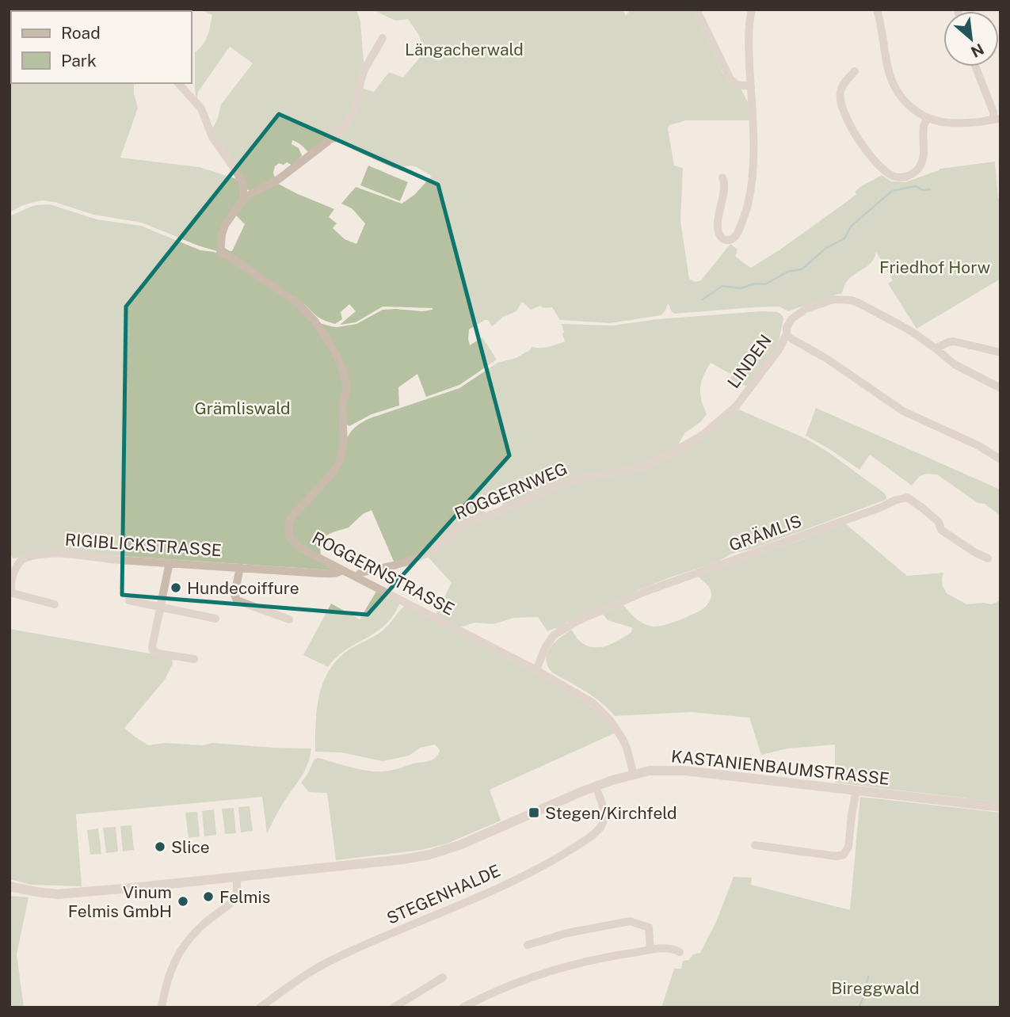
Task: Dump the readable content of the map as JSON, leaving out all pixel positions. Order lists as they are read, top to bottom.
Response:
{
  "streets": {
    "street": [
      "LINDEN",
      "ROGGERNWEG",
      "GRÄMLIS",
      "RIGIBLICKSTRASSE",
      "ROGGERNSTRASSE",
      "KASTANIENBAUMSTRASSE",
      "STEGENHALDE"
    ]
  },
  "crossings": [
    ["LINDEN", "ROGGERNWEG"],
    ["ROGGERNWEG", "ROGGERNSTRASSE"],
    ["GRÄMLIS", "ROGGERNSTRASSE"],
    ["RIGIBLICKSTRASSE", "ROGGERNSTRASSE"],
    ["ROGGERNSTRASSE", "KASTANIENBAUMSTRASSE"],
    ["KASTANIENBAUMSTRASSE", "STEGENHALDE"]
  ],
  "parks": [
    "Längacherwald",
    "Friedhof Horw",
    "Grämliswald",
    "Bireggwald"
  ],
  "places": {
    "other": [
      "Hundecoiffure",
      "Slice",
      "Felmis",
      "Vinum Felmis GmbH"
    ],
    "transit": ["Stegen/Kirchfeld"]
  },
  "legend": ["Road", "Park"],
  "north": "bottom right"
}
